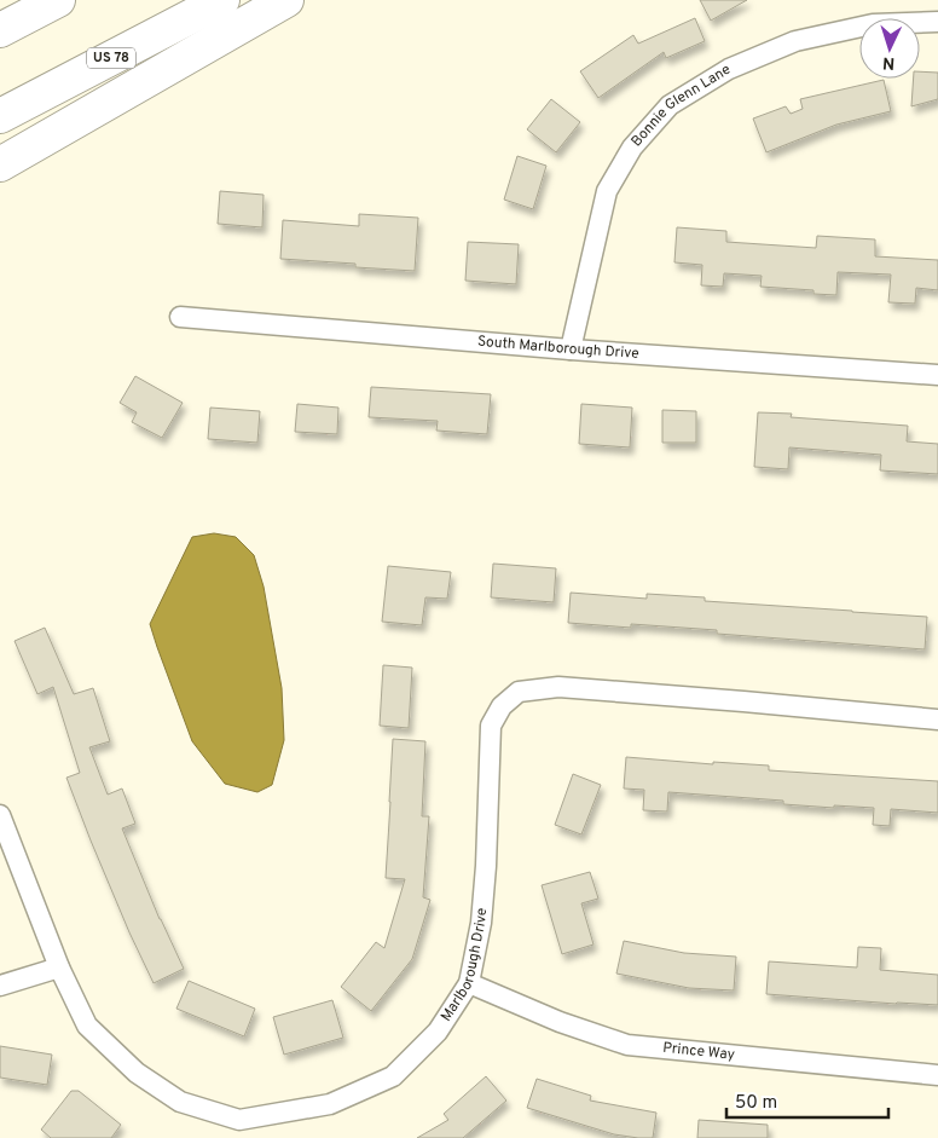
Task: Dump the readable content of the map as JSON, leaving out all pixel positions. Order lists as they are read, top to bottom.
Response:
{
  "streets": {
    "highway": ["US 78"],
    "street": [
      "Bonnie Glenn Lane",
      "South Marlborough Drive",
      "Marlborough Drive",
      "Prince Way"
    ]
  },
  "crossings": [
    ["Bonnie Glenn Lane", "South Marlborough Drive"],
    ["Marlborough Drive", "Prince Way"]
  ],
  "scale_bar": "50 m",
  "north": "bottom"
}
